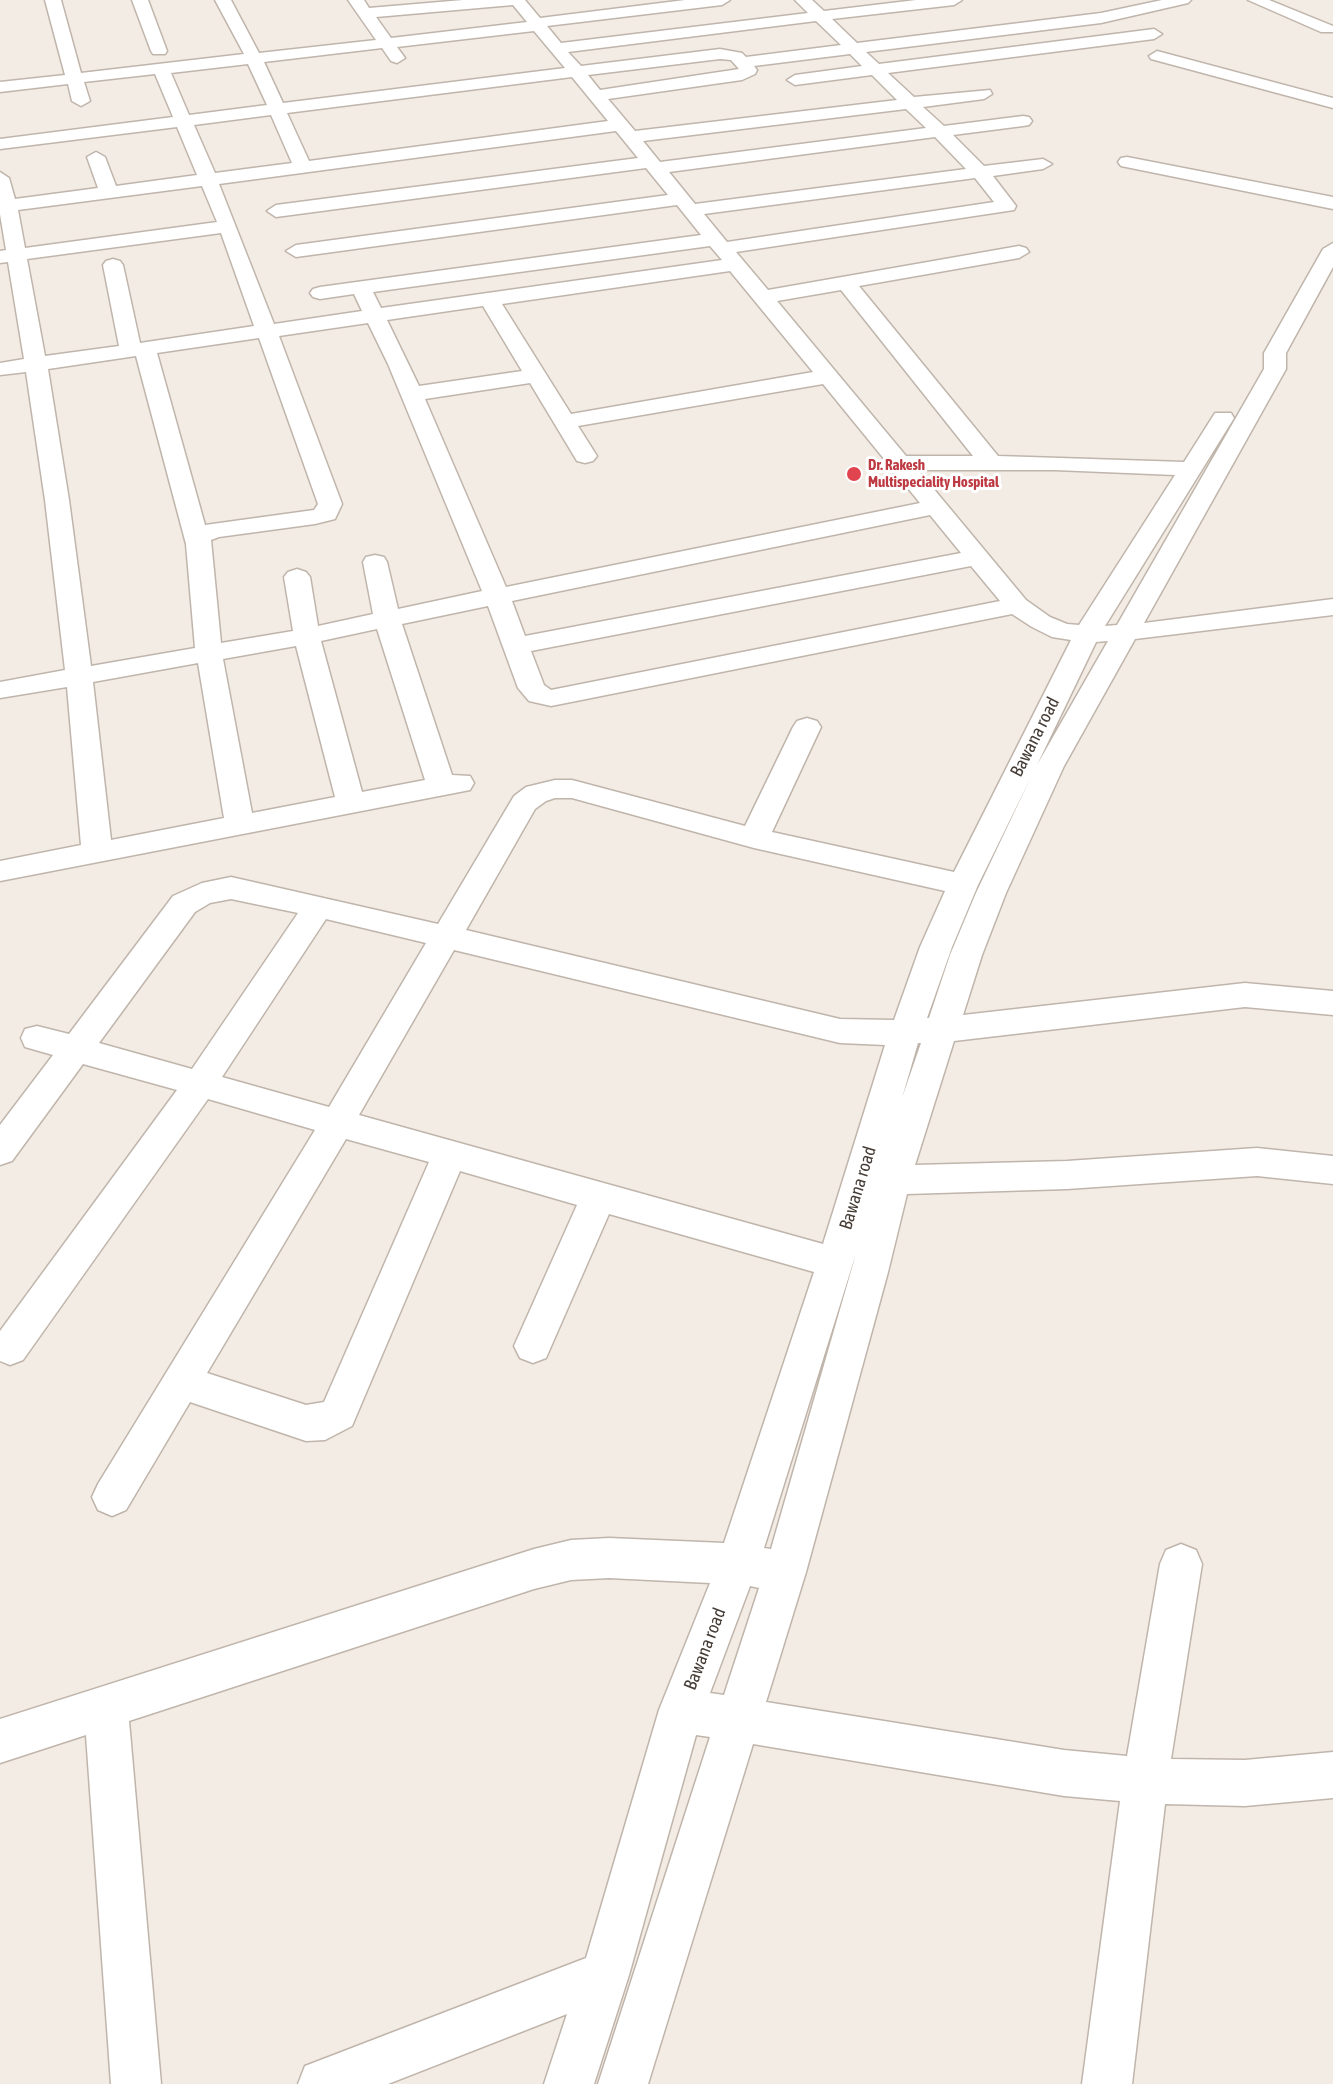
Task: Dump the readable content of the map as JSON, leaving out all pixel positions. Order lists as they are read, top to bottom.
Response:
{
  "streets": {
    "street": ["Bawana road"]
  },
  "places": ["Dr. Rakesh Multispeciality Hospital"]
}
